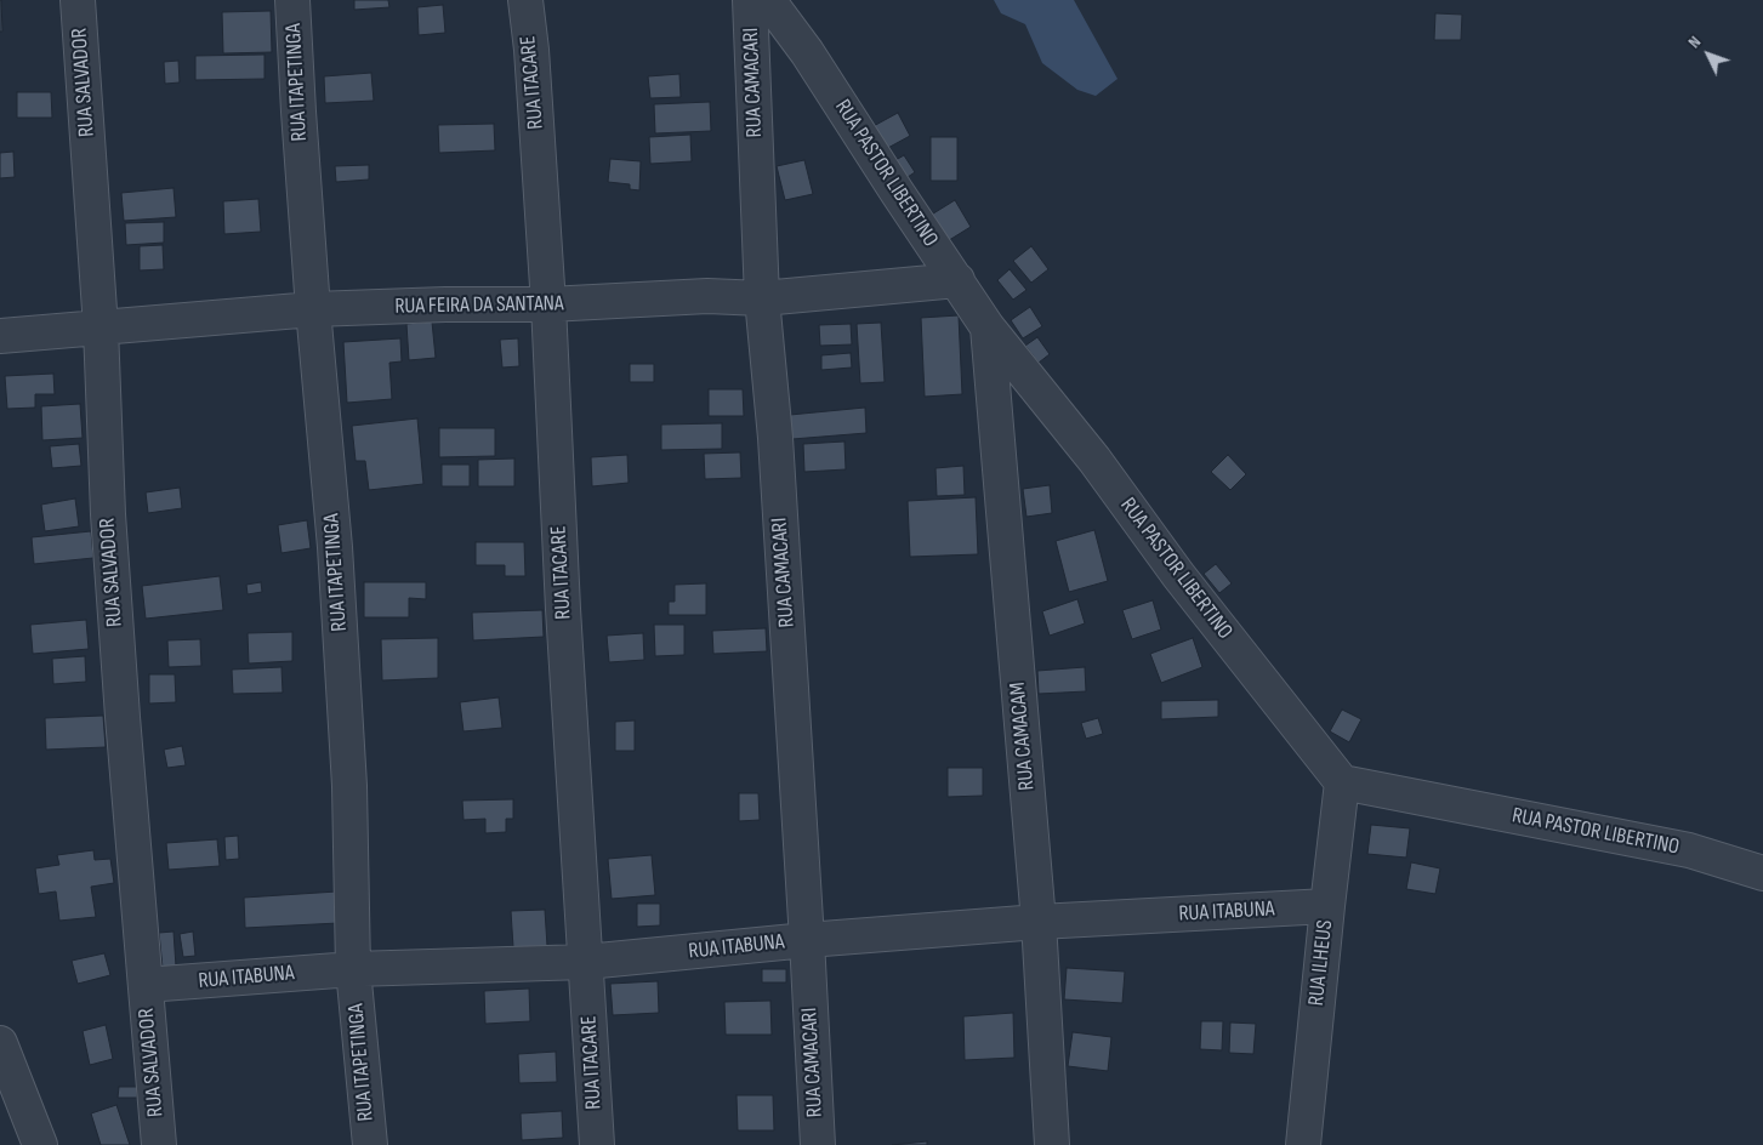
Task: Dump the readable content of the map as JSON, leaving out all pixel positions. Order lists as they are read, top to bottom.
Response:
{
  "streets": {
    "street": [
      "RUA SALVADOR",
      "RUA ITAPETINGA",
      "RUA ITACARE",
      "RUA CAMACARI",
      "RUA PASTOR LIBERTINO",
      "RUA FEIRA DA SANTANA",
      "RUA CAMACAM",
      "RUA ITABUNA",
      "RUA ILHEUS"
    ]
  },
  "crossings": [
    ["RUA SALVADOR", "RUA FEIRA DA SANTANA"],
    ["RUA SALVADOR", "RUA ITABUNA"],
    ["RUA ITAPETINGA", "RUA FEIRA DA SANTANA"],
    ["RUA ITAPETINGA", "RUA ITABUNA"],
    ["RUA ITACARE", "RUA FEIRA DA SANTANA"],
    ["RUA ITACARE", "RUA ITABUNA"],
    ["RUA CAMACARI", "RUA FEIRA DA SANTANA"],
    ["RUA CAMACARI", "RUA ITABUNA"],
    ["RUA PASTOR LIBERTINO", "RUA FEIRA DA SANTANA"],
    ["RUA PASTOR LIBERTINO", "RUA CAMACAM"],
    ["RUA PASTOR LIBERTINO", "RUA ILHEUS"],
    ["RUA CAMACAM", "RUA ITABUNA"],
    ["RUA ITABUNA", "RUA ILHEUS"]
  ],
  "north": "top left"
}
